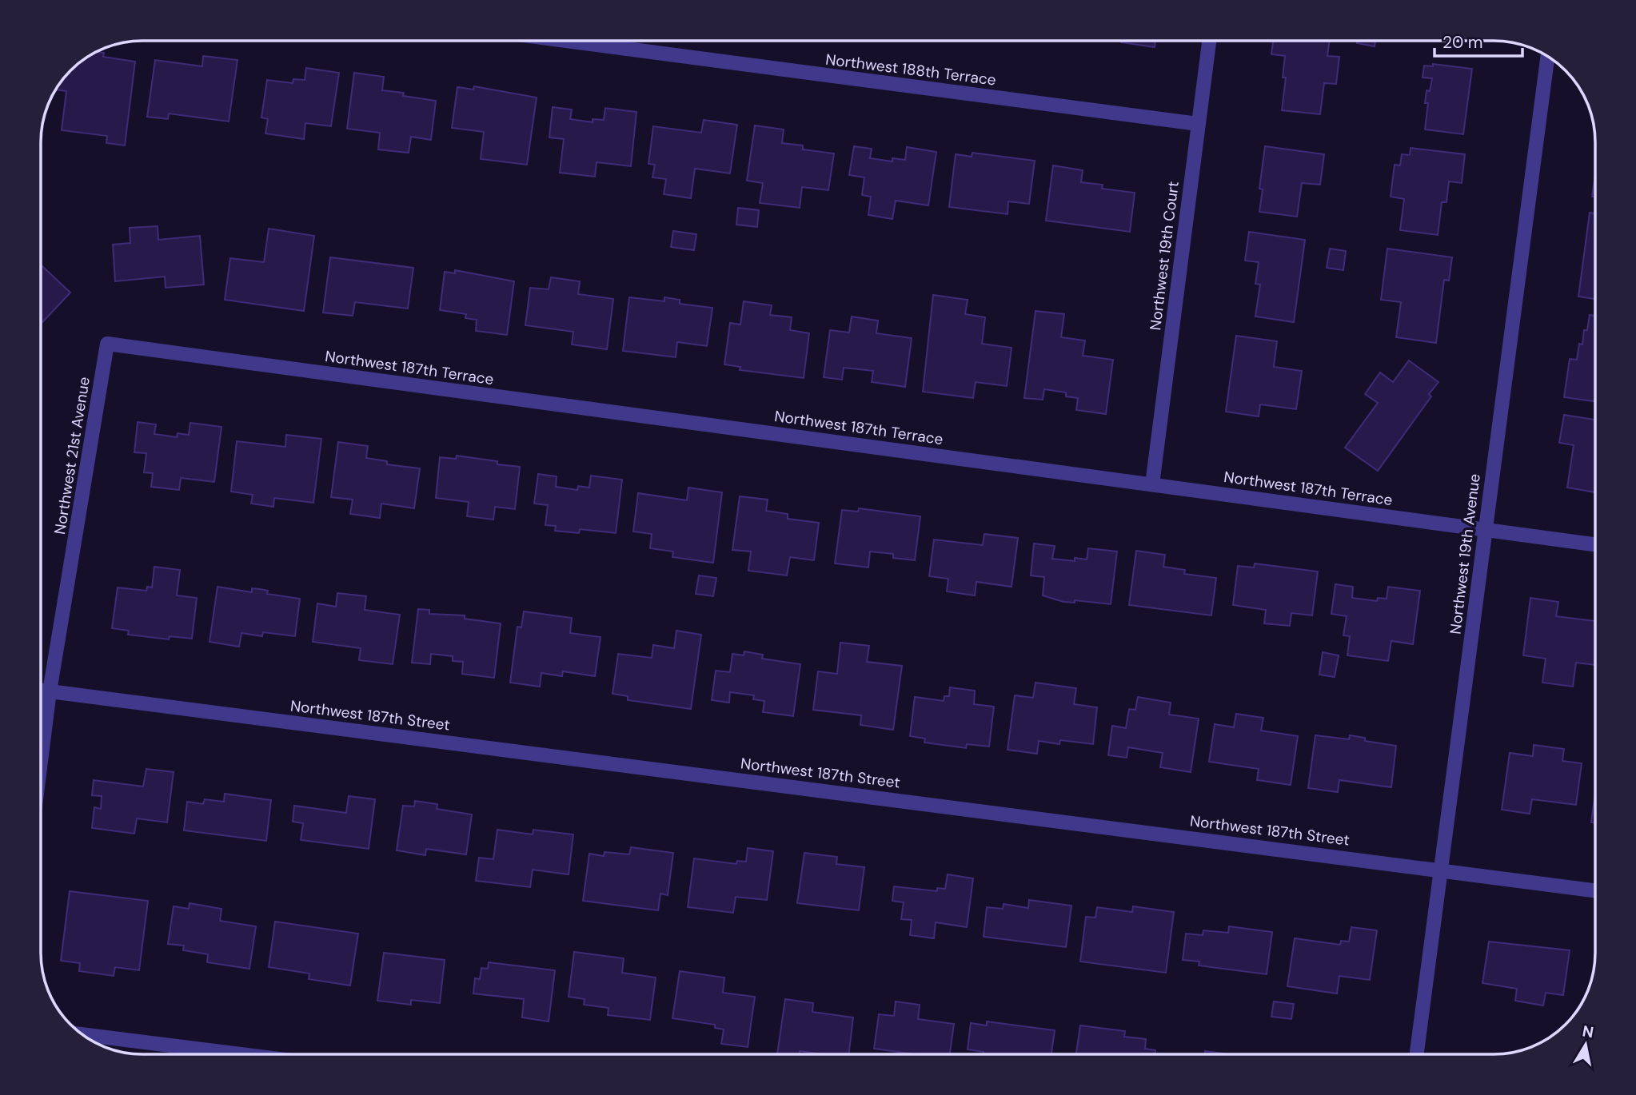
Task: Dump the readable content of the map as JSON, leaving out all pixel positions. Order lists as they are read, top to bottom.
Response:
{
  "streets": {
    "street": [
      "Northwest 188th Terrace",
      "Northwest 19th Court",
      "Northwest 187th Terrace",
      "Northwest 21st Avenue",
      "Northwest 19th Avenue",
      "Northwest 187th Street"
    ]
  },
  "crossings": [
    ["Northwest 188th Terrace", "Northwest 19th Court"],
    ["Northwest 19th Court", "Northwest 187th Terrace"],
    ["Northwest 187th Terrace", "Northwest 21st Avenue"],
    ["Northwest 187th Terrace", "Northwest 19th Avenue"],
    ["Northwest 21st Avenue", "Northwest 187th Street"],
    ["Northwest 19th Avenue", "Northwest 187th Street"]
  ],
  "scale_bar": "20 m",
  "north": "top"
}
